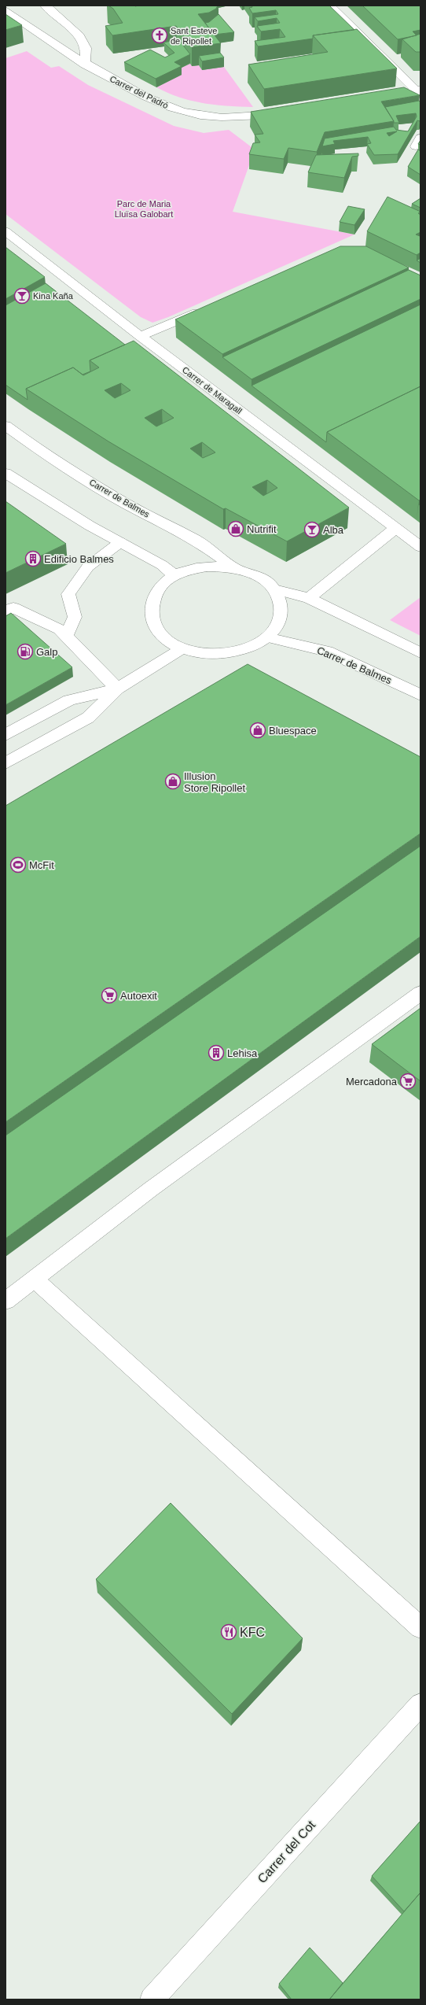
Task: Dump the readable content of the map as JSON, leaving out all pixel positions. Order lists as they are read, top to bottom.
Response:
{
  "streets": {
    "street": [
      "Carrer del Padró",
      "Carrer de Maragall",
      "Carrer de Balmes",
      "Carrer del Cot"
    ]
  },
  "parks": ["Parc de Maria Lluïsa Galobart"],
  "places": {
    "church": ["Sant Esteve de Ripollet"],
    "bar": ["Kina Kaña", "Alba"],
    "shop": ["Nutrifit", "Bluespace", "Illusion Store Ripollet"],
    "building": ["Edificio Balmes", "Lehisa"],
    "fuel station": ["Galp"],
    "sports": ["McFit"],
    "supermarket": ["Autoexit", "Mercadona"],
    "restaurant": ["KFC"]
  }
}
